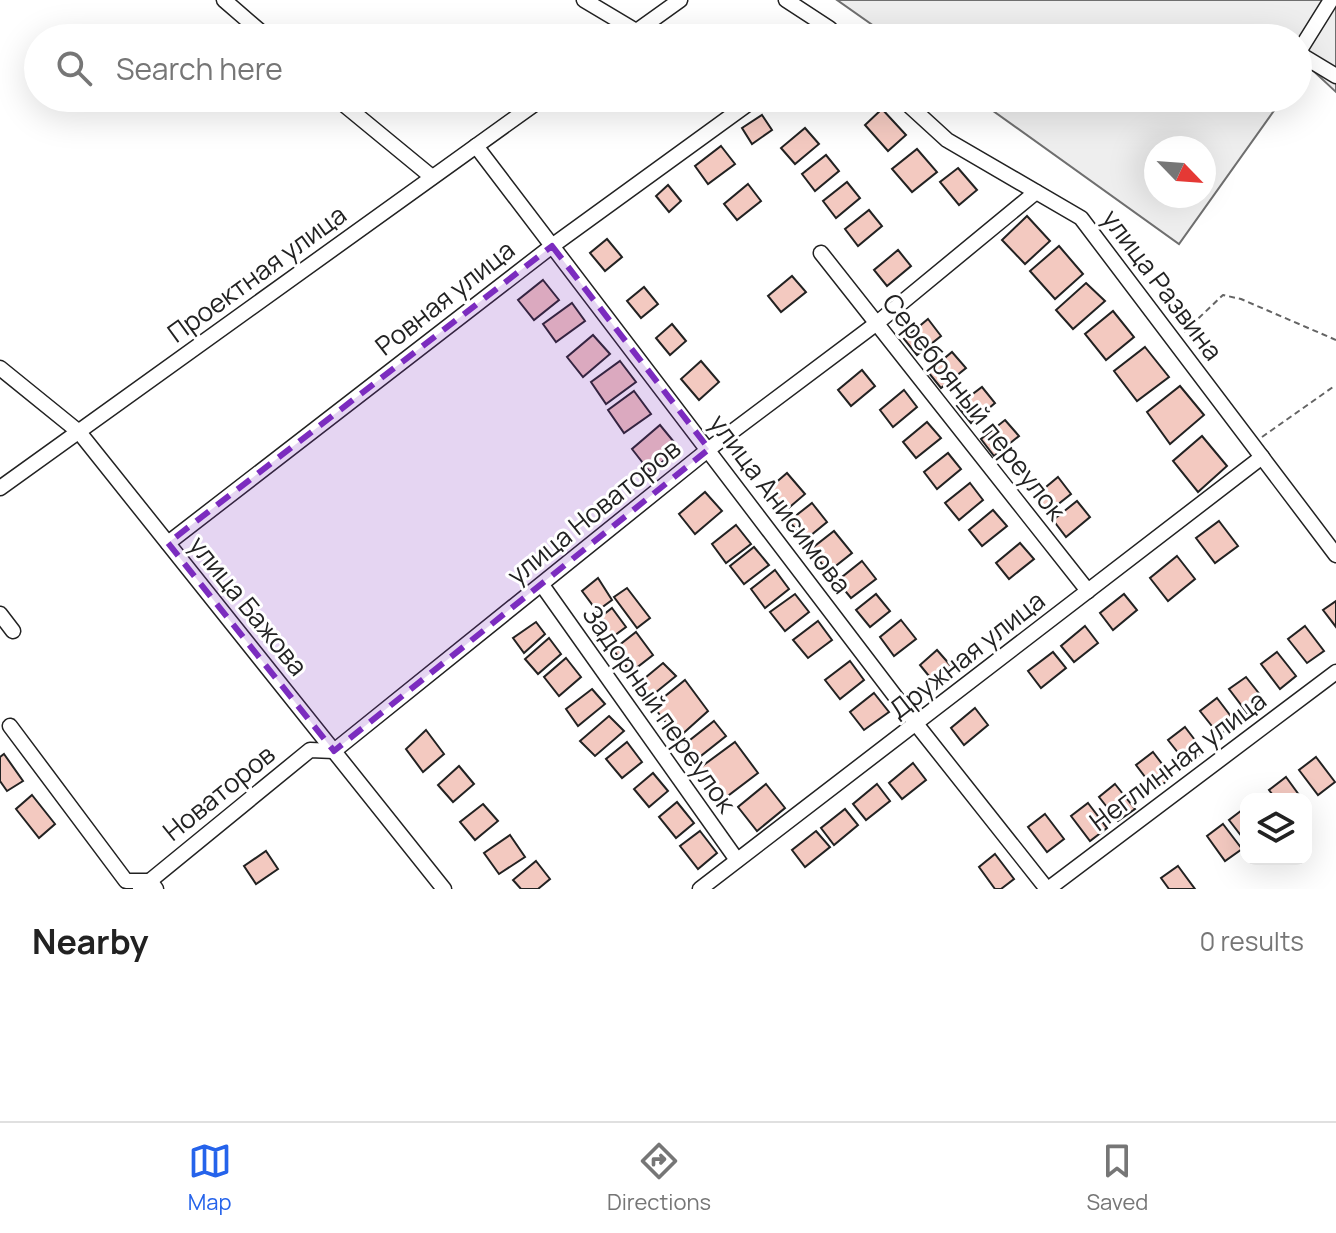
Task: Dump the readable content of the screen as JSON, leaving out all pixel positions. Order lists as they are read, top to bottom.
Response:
{
  "streets": {
    "street": [
      "Проектная улица",
      "улица Развина",
      "Ровная улица",
      "Серебряный переулок",
      "улица Анисимова",
      "улица Новаторов",
      "улица Бажова",
      "Дружная улица",
      "Задорный переулок",
      "Неглинная улица",
      "Новаторов"
    ]
  },
  "crossings": [
    ["Проектная улица", "улица Анисимова"],
    ["Проектная улица", "улица Бажова"],
    ["улица Развина", "улица Новаторов"],
    ["улица Развина", "Дружная улица"],
    ["Ровная улица", "улица Анисимова"],
    ["Ровная улица", "улица Бажова"],
    ["Серебряный переулок", "улица Новаторов"],
    ["Серебряный переулок", "Дружная улица"],
    ["улица Анисимова", "улица Новаторов"],
    ["улица Анисимова", "Дружная улица"],
    ["улица Анисимова", "Неглинная улица"],
    ["улица Новаторов", "улица Бажова"],
    ["улица Новаторов", "Задорный переулок"],
    ["улица Новаторов", "Новаторов"],
    ["улица Бажова", "Новаторов"],
    ["Дружная улица", "Задорный переулок"]
  ],
  "north": "bottom right",
  "page": {
    "search": "Search here",
    "heading": ["Nearby", "0 results"],
    "nav": ["Map", "Directions", "Saved"]
  }
}
